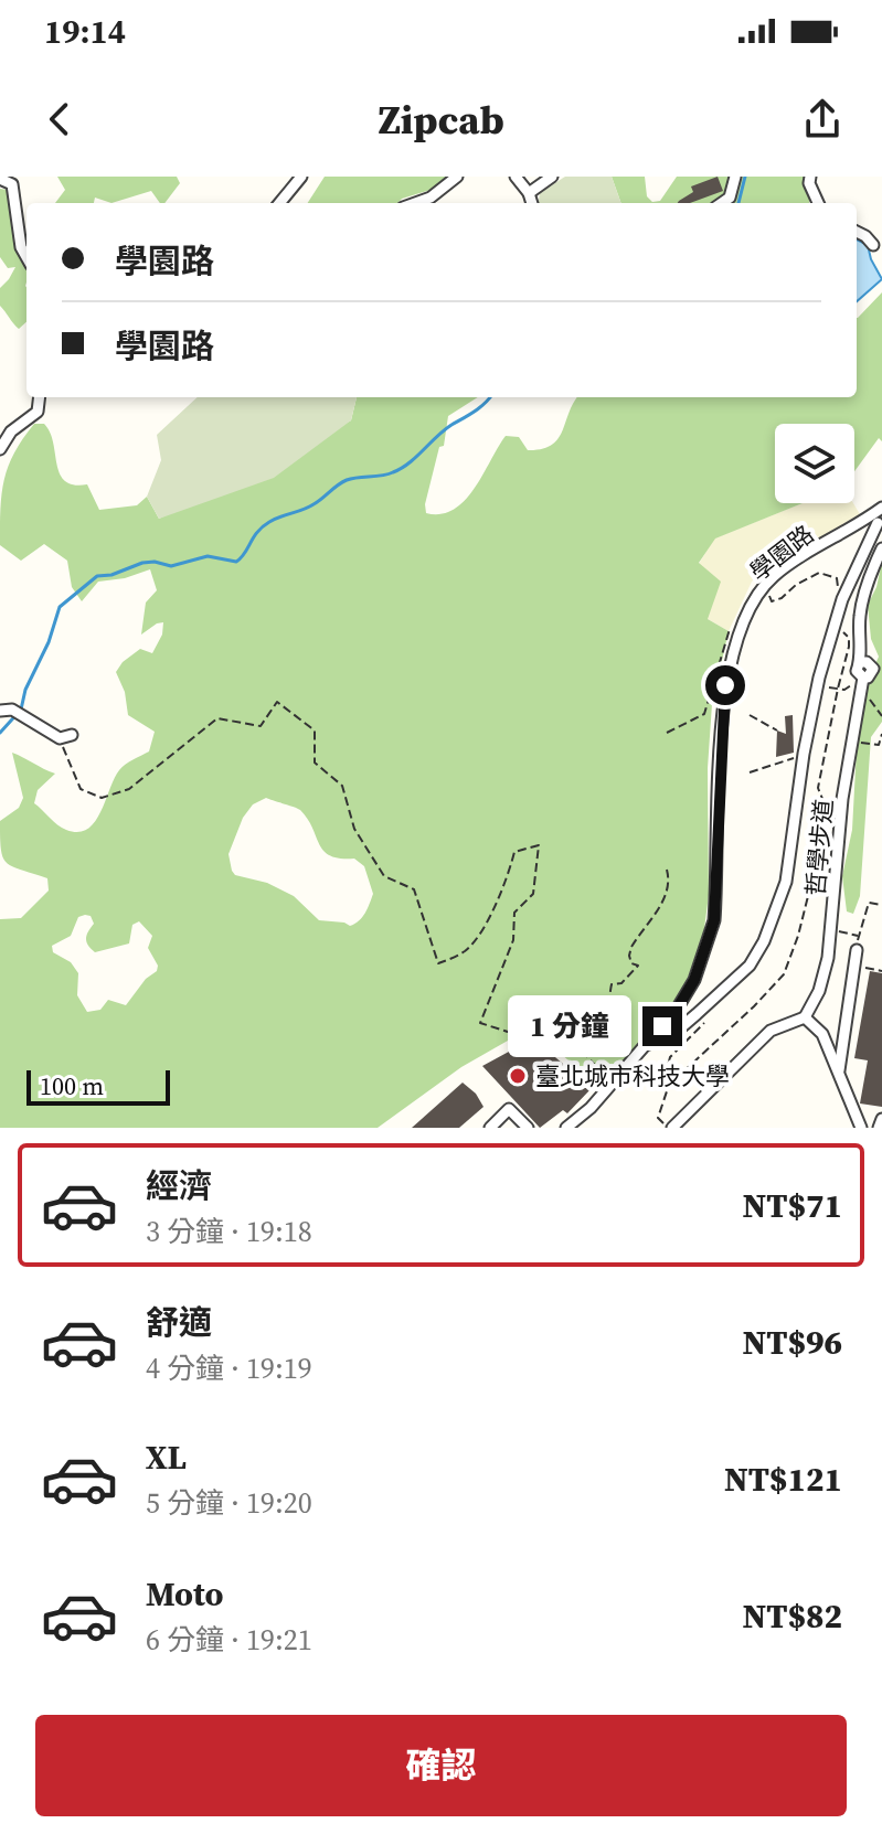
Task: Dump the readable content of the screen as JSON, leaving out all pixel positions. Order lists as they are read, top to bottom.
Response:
{
  "streets": {
    "street": ["學園路", "哲學步道"]
  },
  "places": ["臺北城市科技大學"],
  "scale_bar": "100 m",
  "page": {
    "status": "19:14",
    "header": "Zipcab",
    "banner": ["學園路", "學園路"],
    "bubble": "1 分鐘",
    "scale": "100 m",
    "list": [
      {
        "name": "經濟",
        "note": "3 分鐘 · 19:18",
        "value": "NT$71"
      },
      {
        "name": "舒適",
        "note": "4 分鐘 · 19:19",
        "value": "NT$96"
      },
      {
        "name": "XL",
        "note": "5 分鐘 · 19:20",
        "value": "NT$121"
      },
      {
        "name": "Moto",
        "note": "6 分鐘 · 19:21",
        "value": "NT$82"
      }
    ],
    "buttons": "確認"
  }
}
